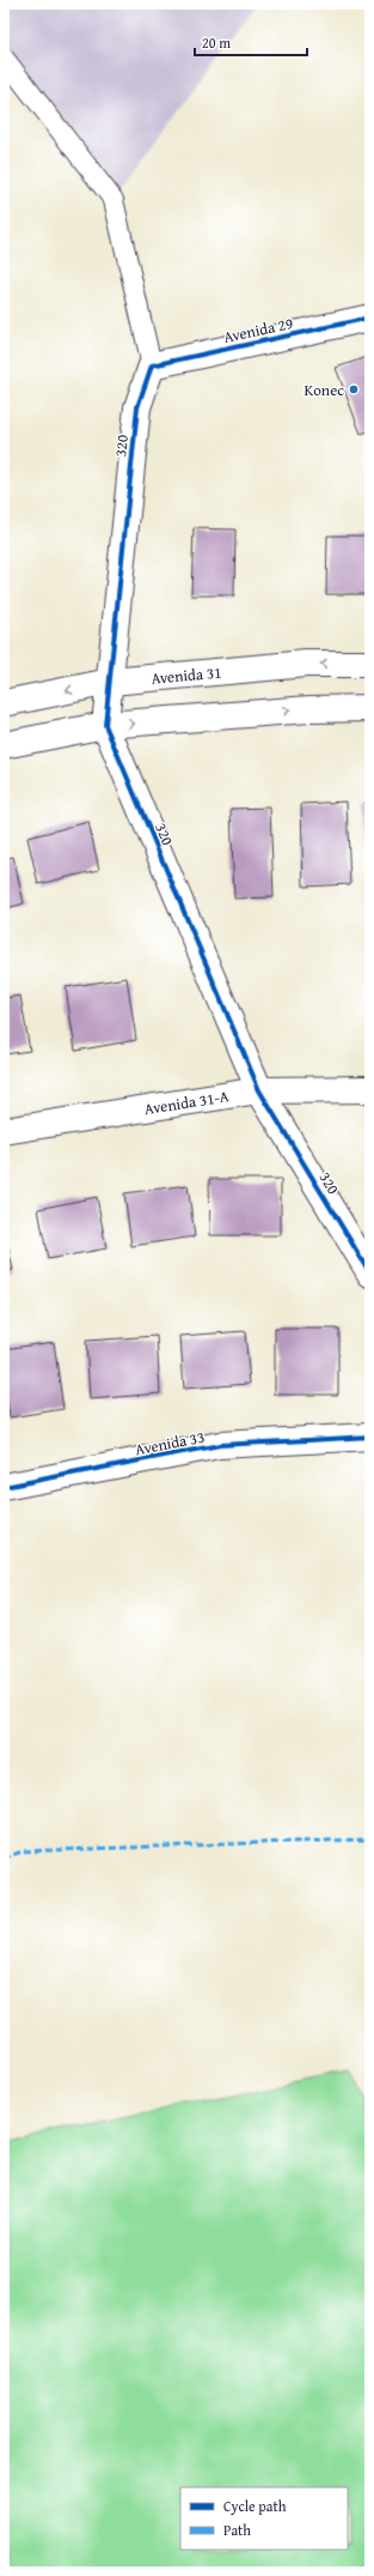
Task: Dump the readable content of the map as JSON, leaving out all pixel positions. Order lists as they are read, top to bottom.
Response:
{
  "streets": {
    "street": [
      "Avenida 29",
      "320",
      "Avenida 31",
      "Avenida 31-A",
      "Avenida 33"
    ]
  },
  "crossings": [
    ["Avenida 29", "320"],
    ["320", "Avenida 31"],
    ["320", "Avenida 31-A"]
  ],
  "places": ["Konec"],
  "legend": ["Cycle path", "Path"],
  "scale_bar": "20 m"
}
